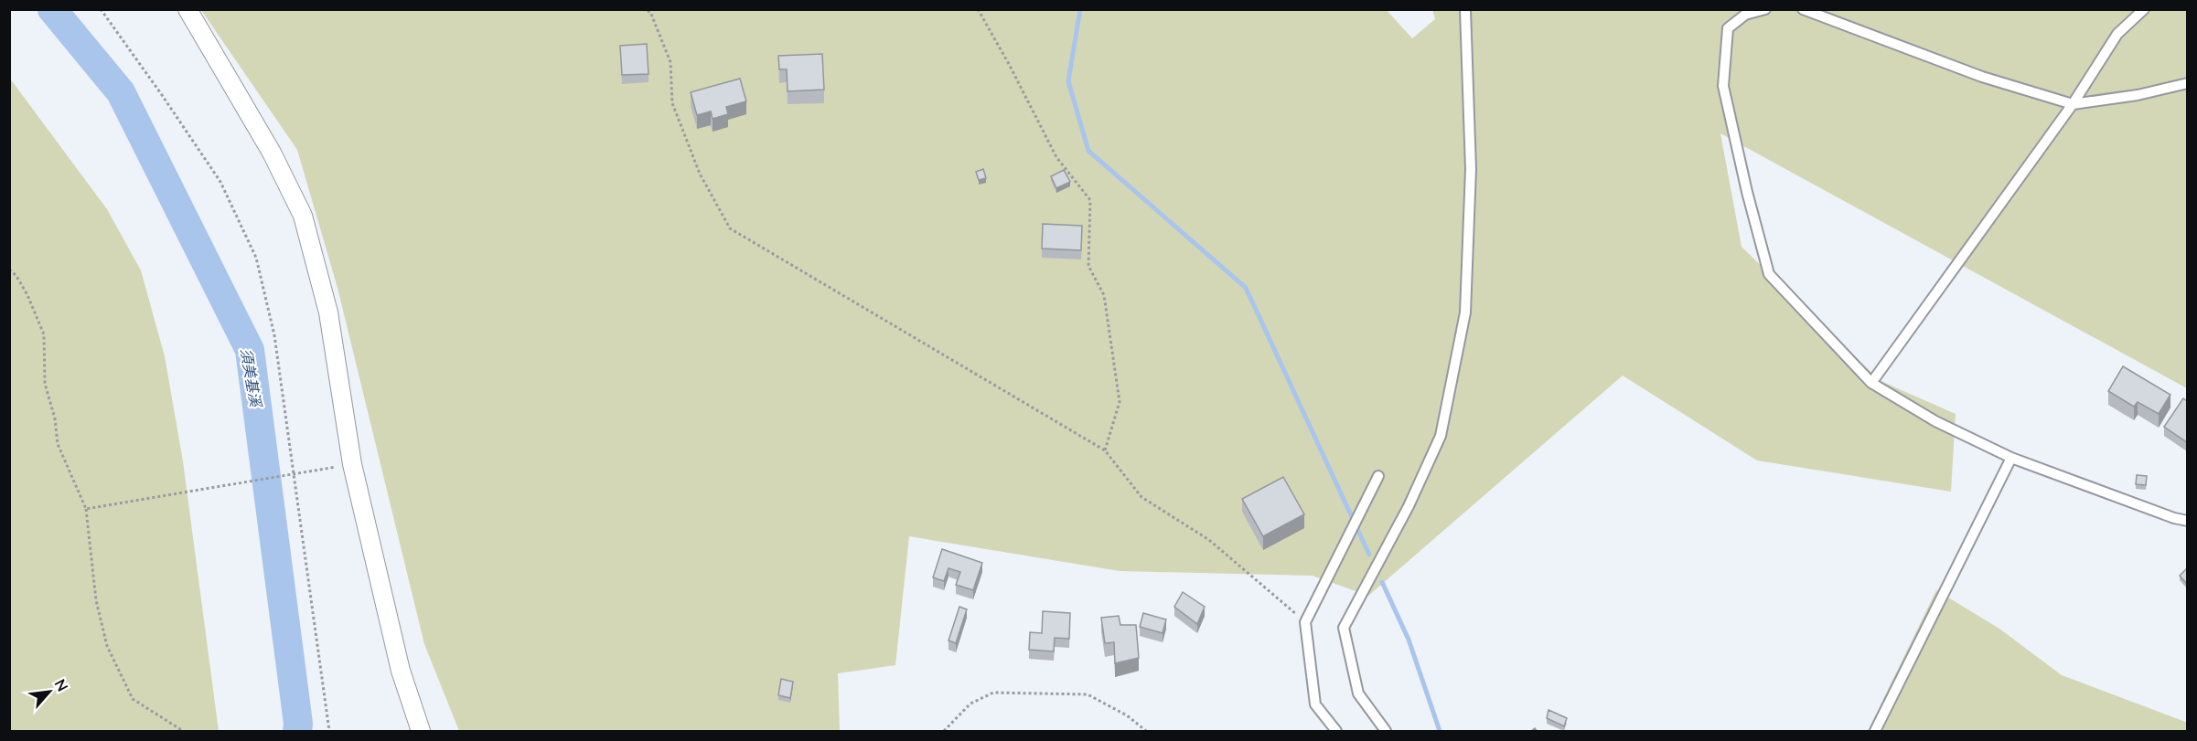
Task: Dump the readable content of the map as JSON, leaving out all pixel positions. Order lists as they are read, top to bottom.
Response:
{
  "water": ["須美基溪"],
  "north": "top right"
}
